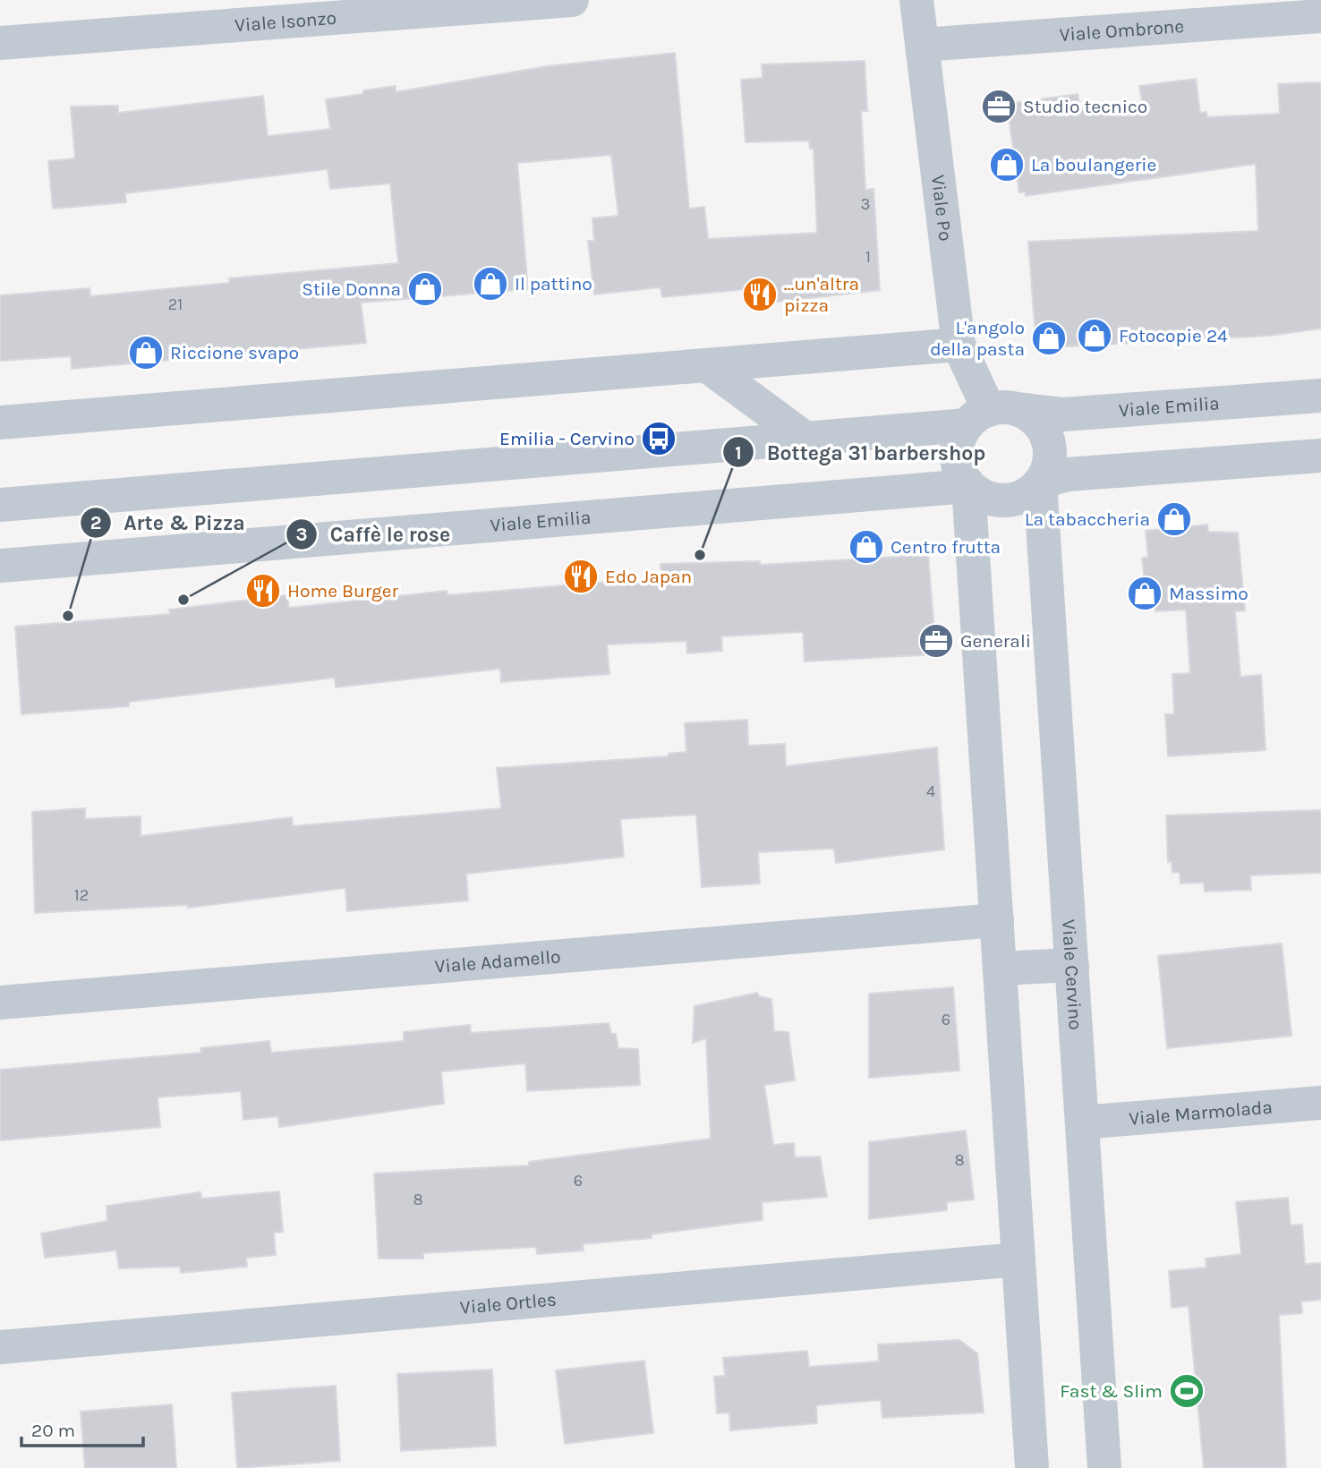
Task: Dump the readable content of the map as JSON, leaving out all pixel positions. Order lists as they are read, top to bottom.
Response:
{
  "streets": {
    "street": [
      "Viale Isonzo",
      "Viale Ombrone",
      "Viale Po",
      "Viale Emilia",
      "Viale Adamello",
      "Viale Cervino",
      "Viale Marmolada",
      "Viale Ortles"
    ]
  },
  "crossings": [
    ["Viale Ombrone", "Viale Po"],
    ["Viale Po", "Viale Emilia"],
    ["Viale Po", "Viale Cervino"],
    ["Viale Emilia", "Viale Cervino"],
    ["Viale Cervino", "Viale Marmolada"]
  ],
  "places": {
    "office": ["Studio tecnico", "Generali"],
    "shop": [
      "La boulangerie",
      "Il pattino",
      "Stile Donna",
      "Fotocopie 24",
      "L'angolo della pasta",
      "Riccione svapo",
      "La tabaccheria",
      "Centro frutta",
      "Massimo"
    ],
    "restaurant": ["...un'altra pizza", "Edo Japan", "Home Burger"],
    "bus stop": ["Emilia - Cervino"],
    "other": ["Bottega 31 barbershop", "Caffè le rose", "Arte & Pizza"],
    "sports": ["Fast & Slim"]
  },
  "house_numbers": [
    "3",
    "1",
    "21",
    "4",
    "12",
    "6",
    "8",
    "6",
    "8"
  ],
  "scale_bar": "20 m"
}
